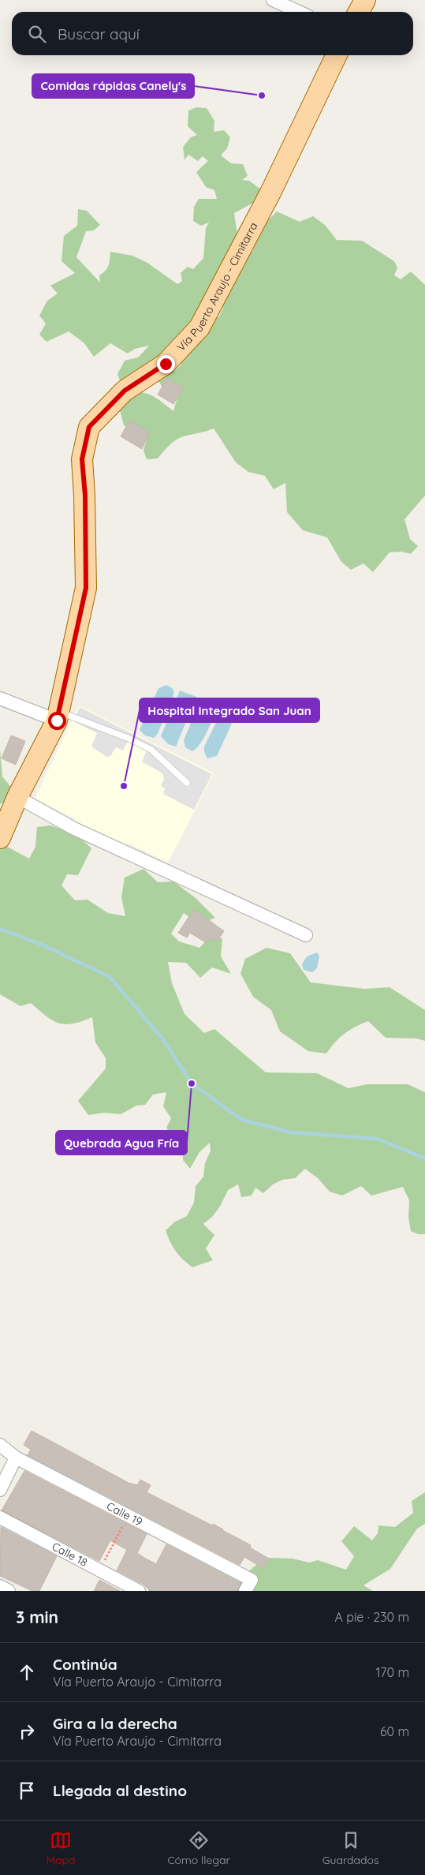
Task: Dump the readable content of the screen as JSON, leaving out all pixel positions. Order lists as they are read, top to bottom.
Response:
{
  "streets": {
    "main road": ["Vía Puerto Araujo - Cimitarra"],
    "street": ["Calle 19", "Calle 18"]
  },
  "places": ["Comidas rápidas Canely's", "Hospital Integrado San Juan", "Quebrada Agua Fría"],
  "page": {
    "search": "Buscar aquí",
    "heading": ["3 min", "A pie · 230 m"],
    "list": [
      ["Continúa", "Vía Puerto Araujo - Cimitarra", "170 m"],
      ["Gira a la derecha", "Vía Puerto Araujo - Cimitarra", "60 m"],
      "Llegada al destino"
    ],
    "nav": ["Mapa", "Cómo llegar", "Guardados"]
  }
}
